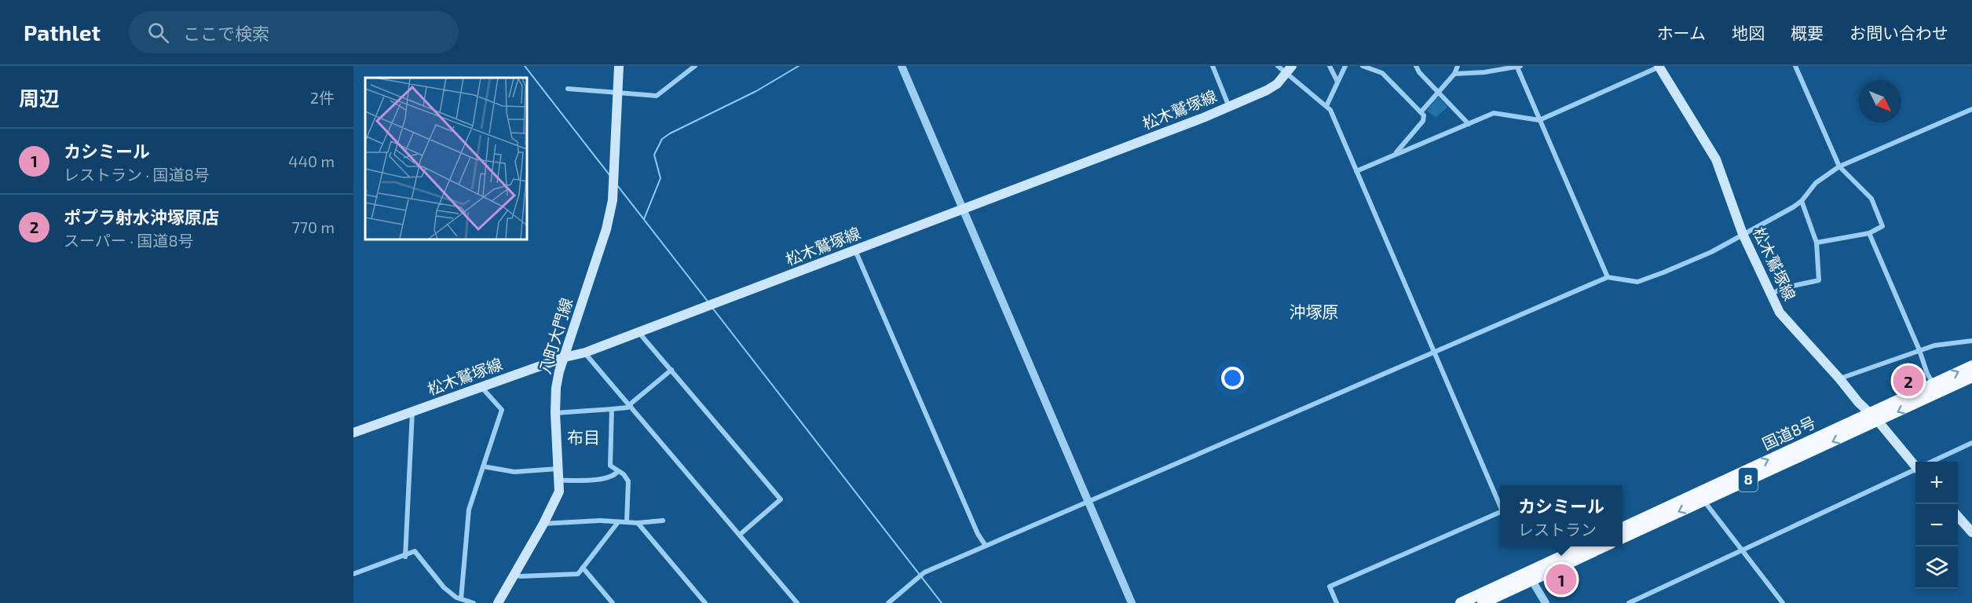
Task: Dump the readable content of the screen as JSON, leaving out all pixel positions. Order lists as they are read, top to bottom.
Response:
{
  "streets": {
    "highway": ["国道8号", "8"],
    "main road": ["松木鷲塚線", "八町大門線"]
  },
  "crossings": [
    ["松木鷲塚線", "八町大門線"],
    ["松木鷲塚線", "国道8号"]
  ],
  "districts": ["沖塚原", "布目"],
  "north": "bottom right",
  "page": {
    "header": "Pathlet",
    "search": "ここで検索",
    "nav": [
      "ホーム",
      "地図",
      "概要",
      "お問い合わせ"
    ],
    "heading": ["周辺", "2件"],
    "list": [
      {
        "mark": "1",
        "name": "カシミール",
        "note": "レストラン · 国道8号",
        "value": "440 m"
      },
      {
        "mark": "2",
        "name": "ポプラ射水沖塚原店",
        "note": "スーパー · 国道8号",
        "value": "770 m"
      }
    ],
    "pins": ["2", "1"],
    "map_buttons": ["+", "−"],
    "popup": ["カシミール", "レストラン"]
  }
}
